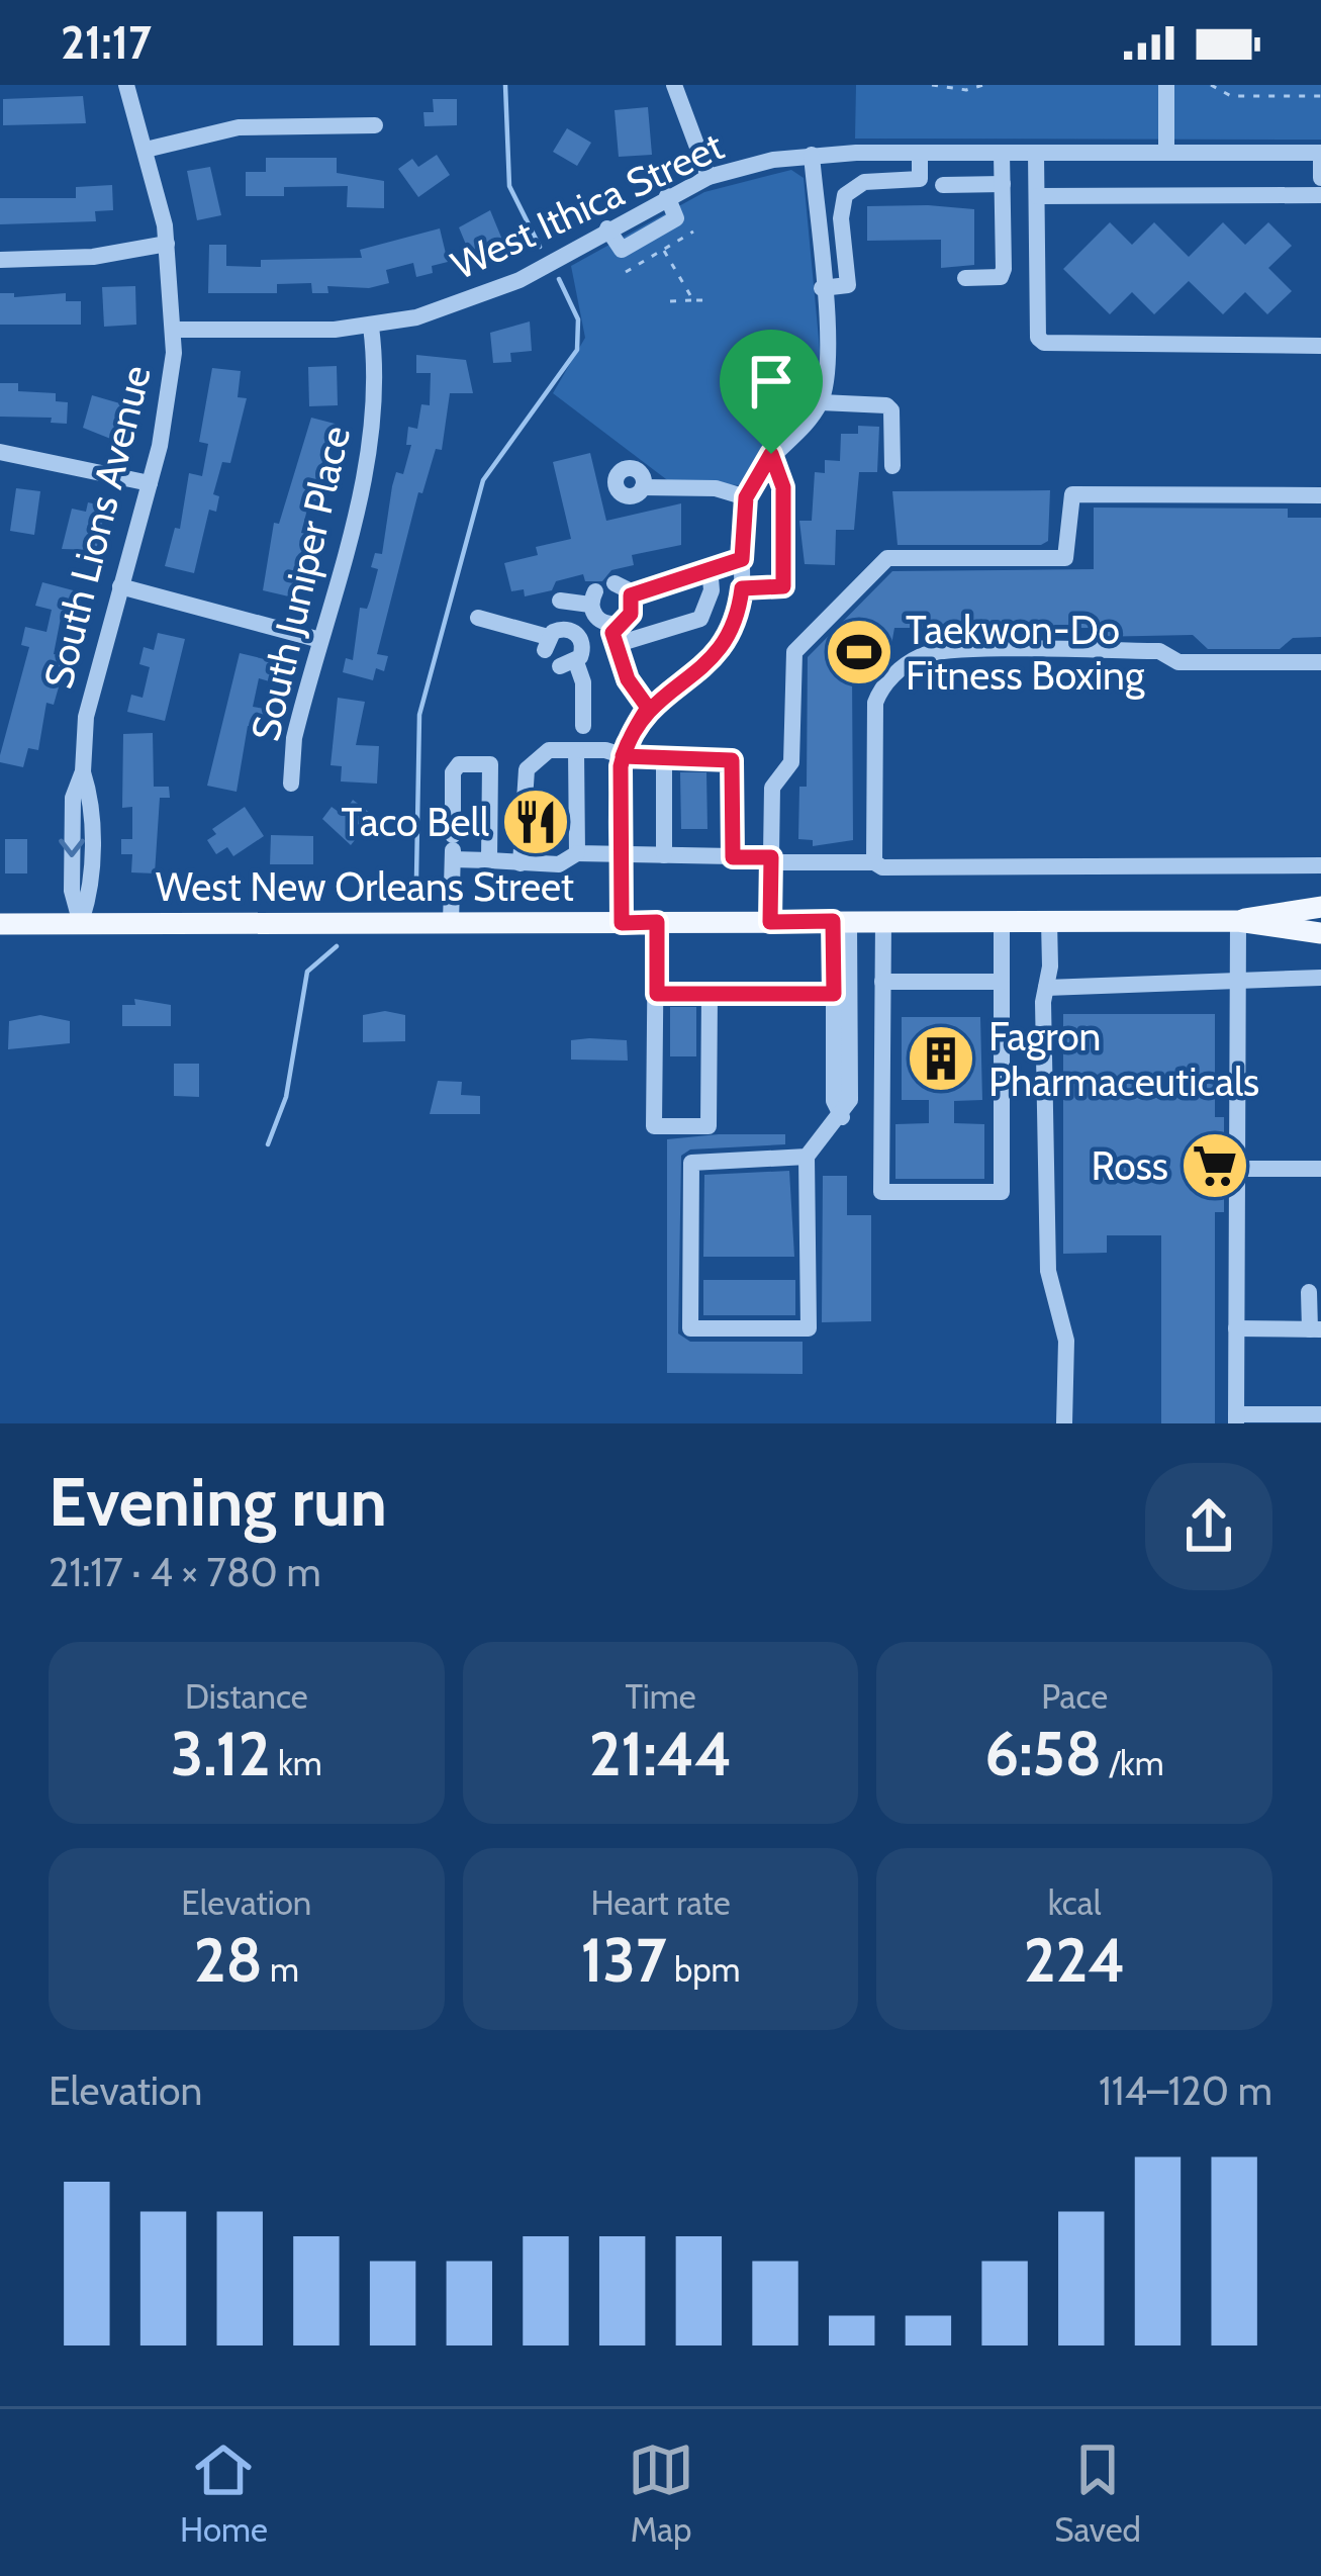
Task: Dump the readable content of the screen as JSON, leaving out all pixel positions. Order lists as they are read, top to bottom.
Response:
{
  "streets": {
    "main road": ["West New Orleans Street"],
    "street": ["West Ithica Street", "South Lions Avenue", "South Juniper Place"]
  },
  "crossings": [
    ["West Ithica Street", "South Lions Avenue"],
    ["West Ithica Street", "South Juniper Place"],
    ["South Lions Avenue", "West New Orleans Street"]
  ],
  "places": {
    "sports": ["Taekwon-Do Fitness Boxing"],
    "restaurant": ["Taco Bell"],
    "building": ["Fagron Pharmaceuticals"],
    "supermarket": ["Ross"]
  },
  "page": {
    "status": "21:17",
    "heading": ["Evening run", "21:17 · 4 × 780 m"],
    "stats": [
      ["Distance", "3.12 km"],
      ["Time", "21:44"],
      ["Pace", "6:58 /km"],
      ["Elevation", "28 m"],
      ["Heart rate", "137 bpm"],
      ["kcal", "224"]
    ],
    "chart": ["Elevation", "114–120 m"],
    "tabs": ["Home", "Map", "Saved"]
  }
}
